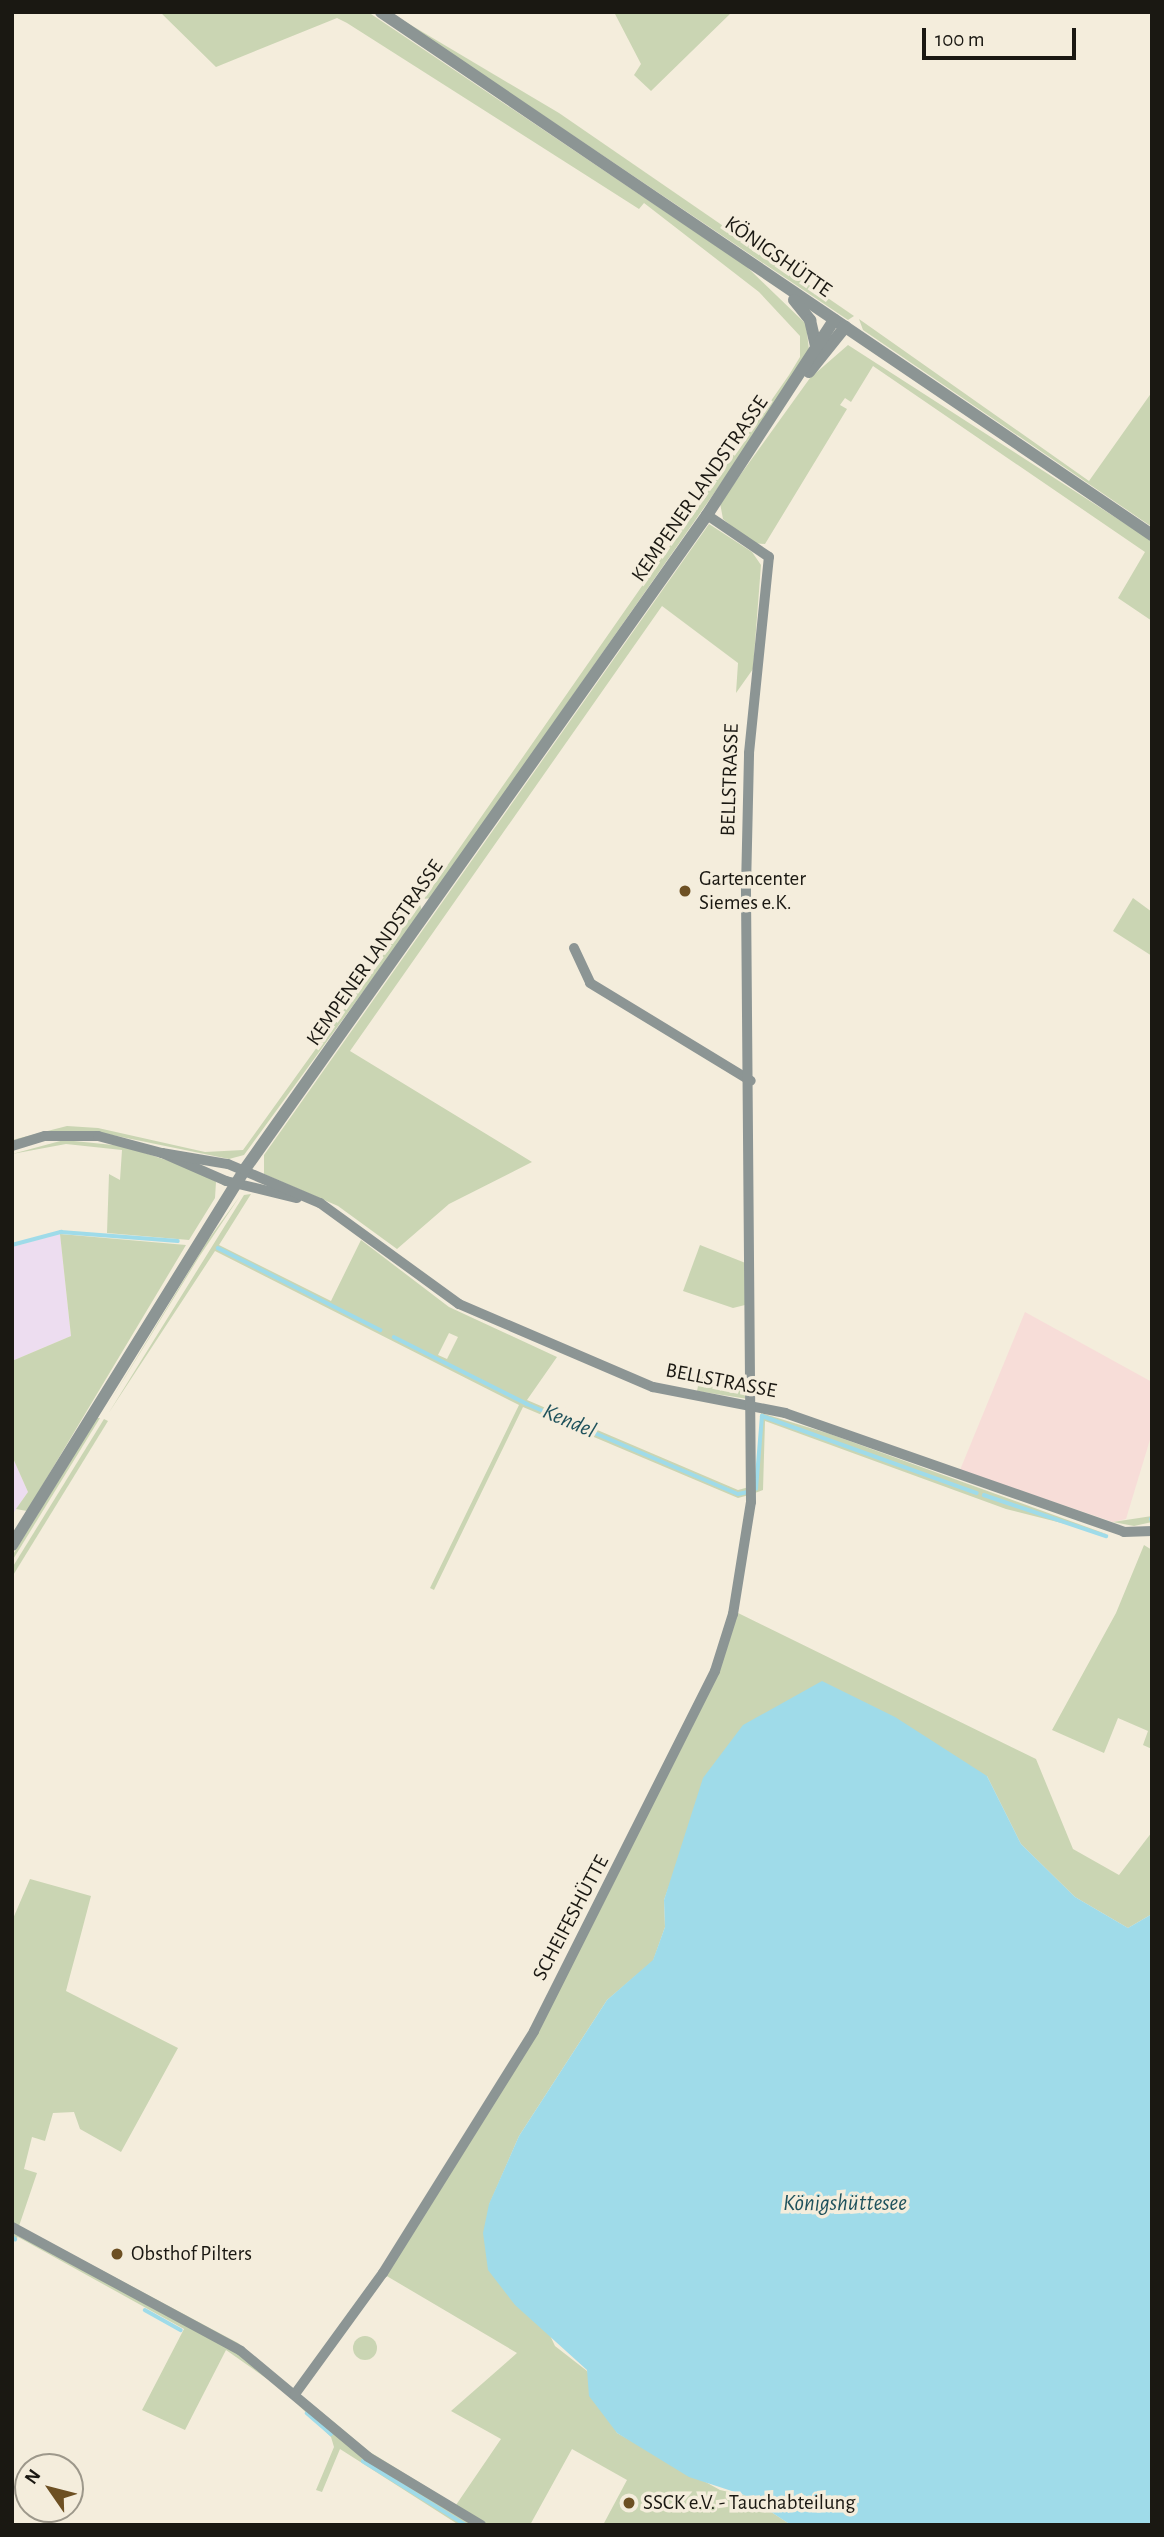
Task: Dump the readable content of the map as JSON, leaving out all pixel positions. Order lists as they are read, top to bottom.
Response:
{
  "streets": {
    "street": [
      "KÖNIGSHÜTTE",
      "KEMPENER LANDSTRASSE",
      "BELLSTRASSE",
      "SCHEIFESHÜTTE"
    ]
  },
  "crossings": [
    ["KÖNIGSHÜTTE", "KEMPENER LANDSTRASSE"],
    ["KEMPENER LANDSTRASSE", "BELLSTRASSE"],
    ["BELLSTRASSE", "SCHEIFESHÜTTE"]
  ],
  "water": ["Kendel", "Königshüttesee"],
  "places": ["Gartencenter Siemes e.K.", "Obsthof Pilters", "SSCK e.V. - Tauchabteilung"],
  "scale_bar": "100 m",
  "north": "top left"
}
